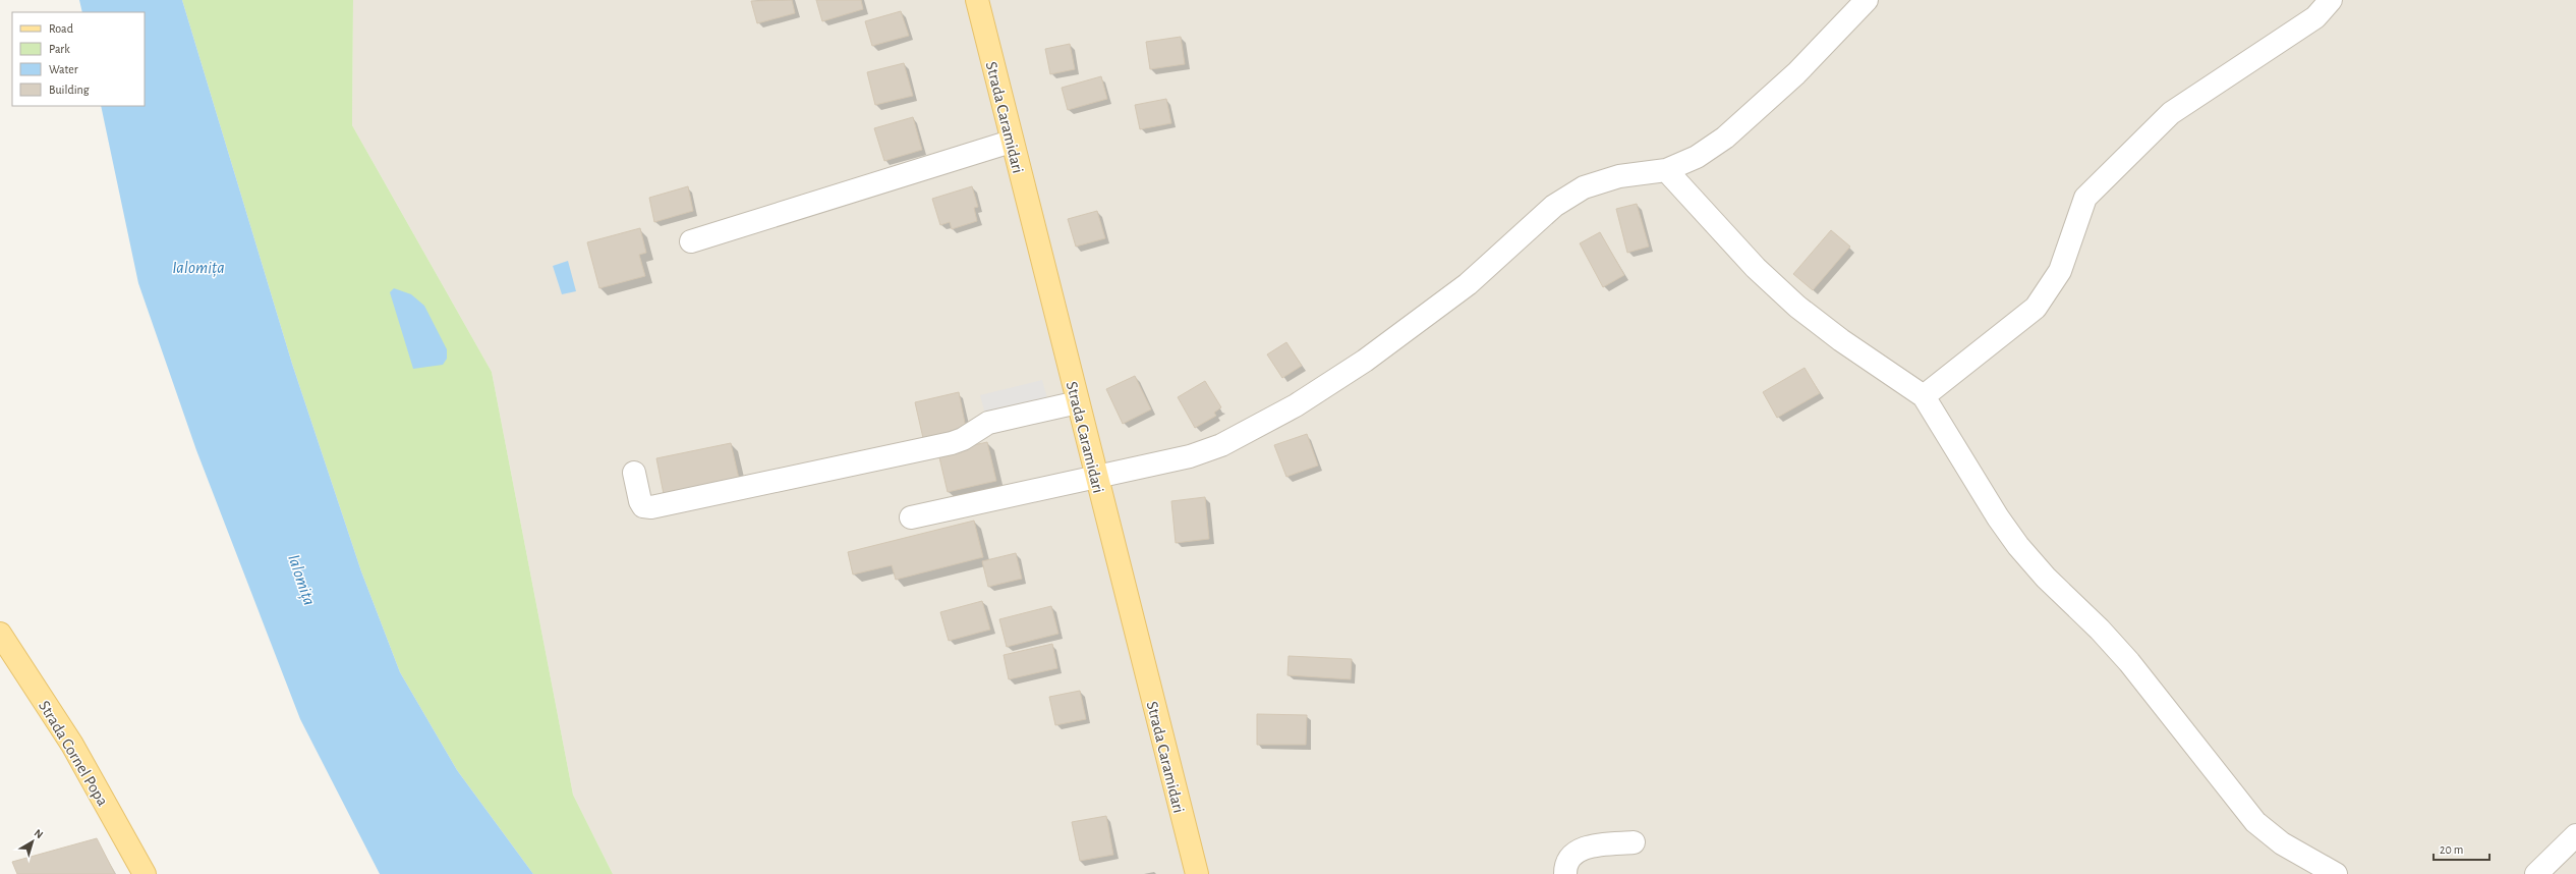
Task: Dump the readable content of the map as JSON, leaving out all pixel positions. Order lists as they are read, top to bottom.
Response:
{
  "streets": {
    "main road": ["Strada Caramidari", "Strada Cornel Popa"]
  },
  "water": ["Ialomița"],
  "legend": [
    "Road",
    "Park",
    "Water",
    "Building"
  ],
  "scale_bar": "20 m",
  "north": "top right"
}
